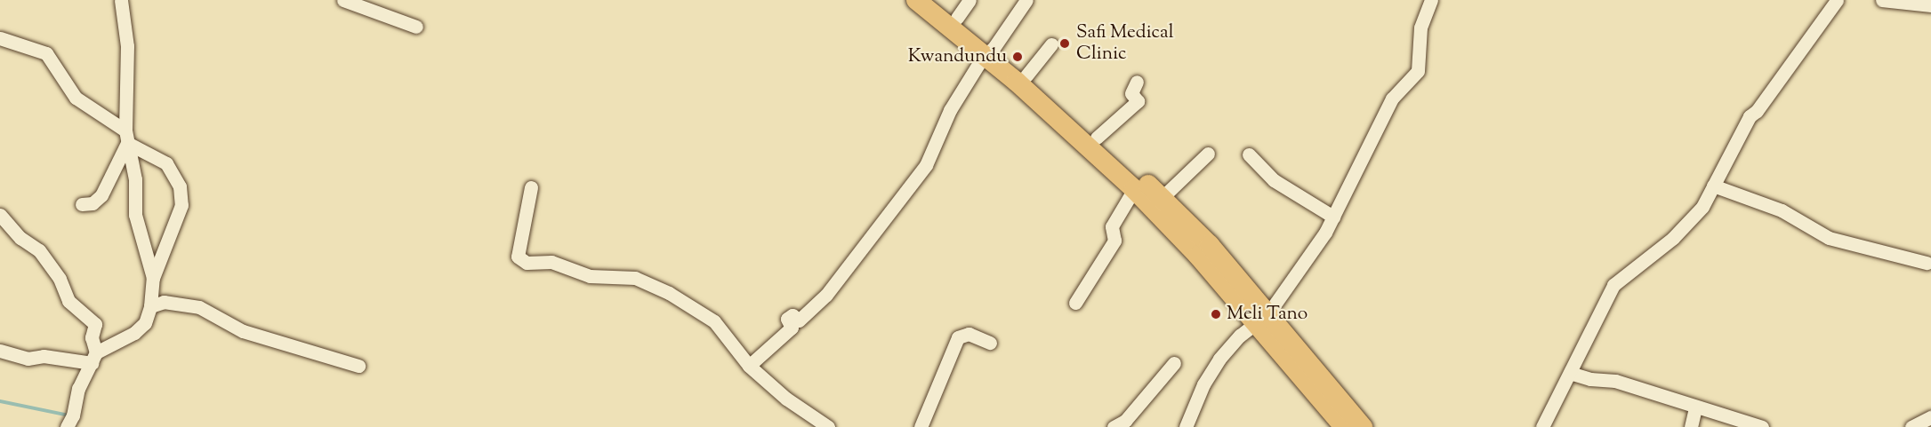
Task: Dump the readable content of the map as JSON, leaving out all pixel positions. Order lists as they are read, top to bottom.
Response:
{
  "places": ["Safi Medical Clinic", "Kwandundu", "Meli Tano"]
}
